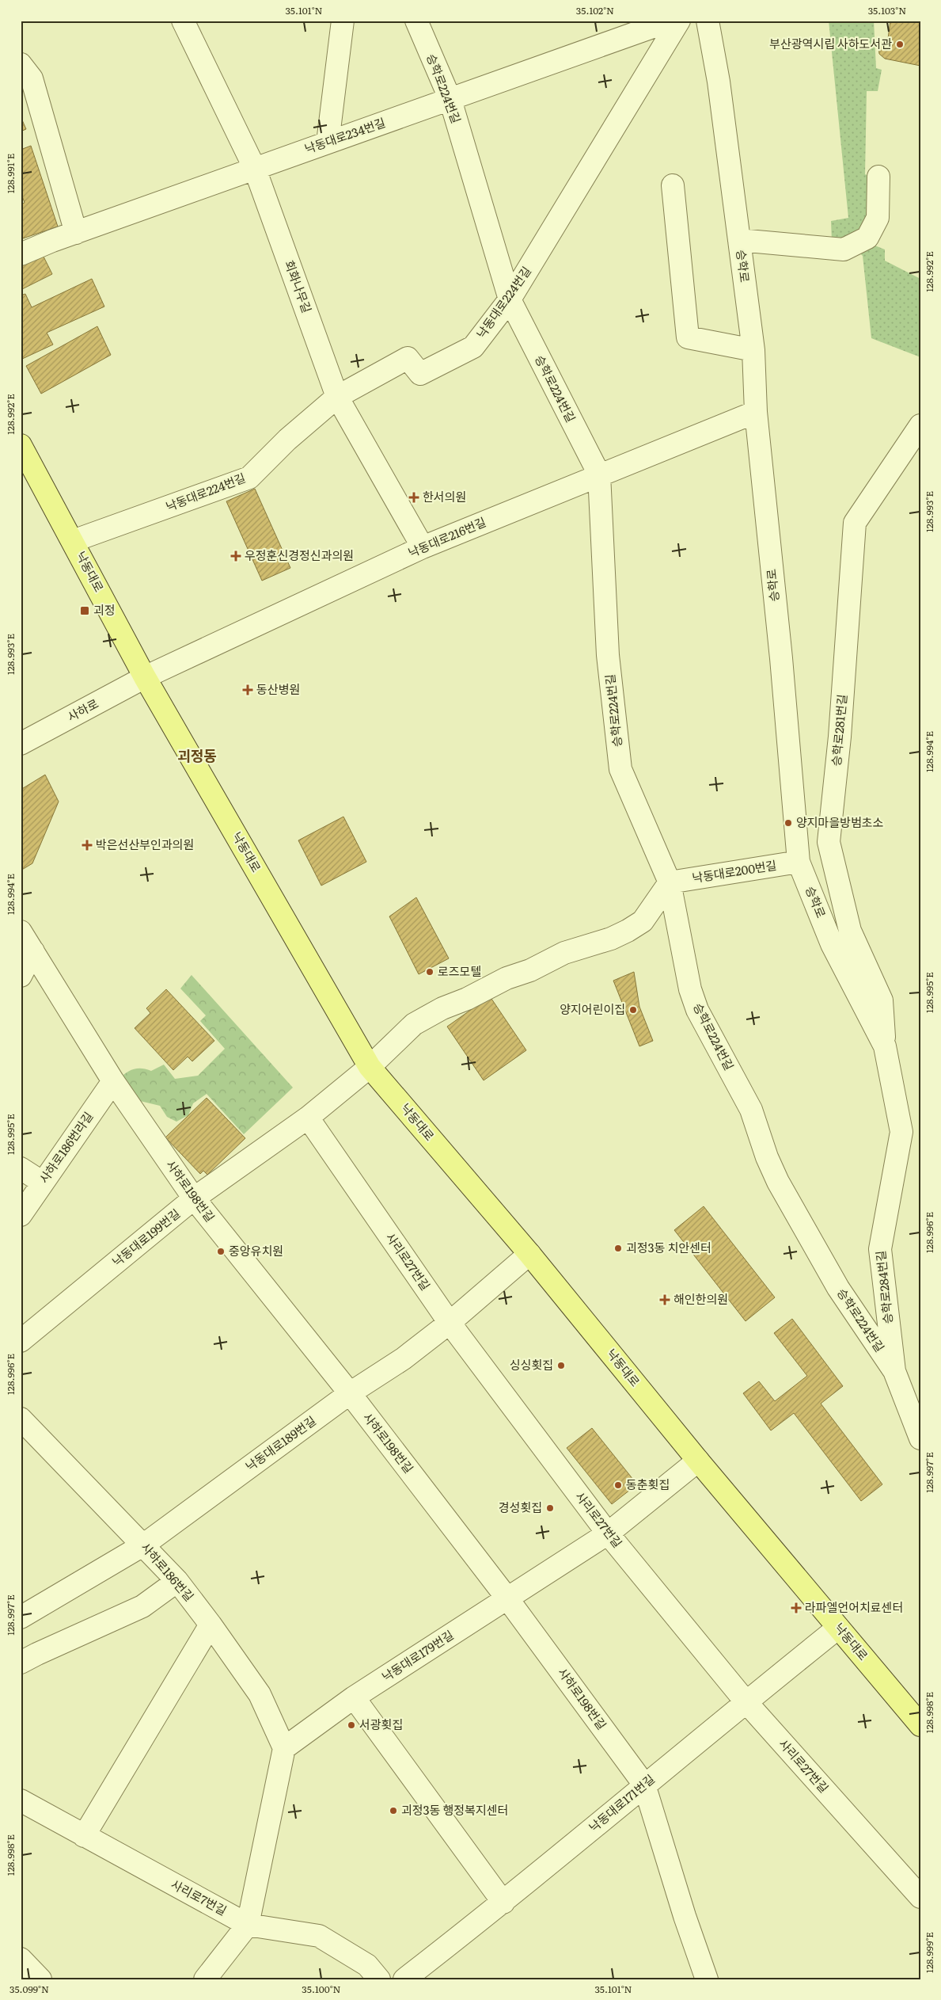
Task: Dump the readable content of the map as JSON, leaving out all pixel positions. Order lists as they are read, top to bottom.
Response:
{
  "streets": {
    "main road": ["낙동대로"],
    "street": [
      "승학로224번길",
      "낙동대로234번길",
      "승학로",
      "회화나무길",
      "낙동대로224번길",
      "낙동대로216번길",
      "사하로",
      "승학로281번길",
      "낙동대로200번길",
      "사하로186번라길",
      "사하로198번길",
      "낙동대로199번길",
      "사리로27번길",
      "승학로284번길",
      "낙동대로189번길",
      "사하로186번길",
      "낙동대로179번길",
      "낙동대로171번길",
      "사리로7번길"
    ]
  },
  "crossings": [
    ["승학로224번길", "낙동대로234번길"],
    ["승학로224번길", "낙동대로224번길"],
    ["승학로224번길", "낙동대로216번길"],
    ["승학로224번길", "낙동대로200번길"],
    ["승학로224번길", "낙동대로199번길"],
    ["승학로224번길", "승학로284번길"],
    ["낙동대로234번길", "회화나무길"],
    ["승학로", "낙동대로216번길"],
    ["승학로", "승학로281번길"],
    ["승학로", "낙동대로200번길"],
    ["승학로", "승학로284번길"],
    ["회화나무길", "낙동대로224번길"],
    ["회화나무길", "낙동대로216번길"],
    ["낙동대로224번길", "낙동대로"],
    ["낙동대로216번길", "낙동대로"],
    ["낙동대로216번길", "사하로"],
    ["낙동대로", "사하로"],
    ["낙동대로", "낙동대로199번길"],
    ["낙동대로", "낙동대로189번길"],
    ["낙동대로", "낙동대로179번길"],
    ["낙동대로", "낙동대로171번길"],
    ["낙동대로200번길", "낙동대로199번길"],
    ["사하로186번라길", "사하로198번길"],
    ["사하로198번길", "낙동대로199번길"],
    ["사하로198번길", "낙동대로189번길"],
    ["사하로198번길", "낙동대로179번길"],
    ["사하로198번길", "낙동대로171번길"],
    ["낙동대로199번길", "사리로27번길"],
    ["사리로27번길", "낙동대로189번길"],
    ["사리로27번길", "낙동대로179번길"],
    ["사리로27번길", "낙동대로171번길"],
    ["낙동대로189번길", "사하로186번길"],
    ["사하로186번길", "낙동대로179번길"]
  ],
  "districts": ["괴정동"],
  "places": {
    "other": [
      "부산광역시립 사하도서관",
      "양지마을방범초소",
      "로즈모텔",
      "양지어린이집",
      "괴정3동 치안센터",
      "중앙유치원",
      "싱싱횟집",
      "동춘횟집",
      "경성횟집",
      "서광횟집",
      "괴정3동 행정복지센터"
    ],
    "health": [
      "한서의원",
      "우정훈신경정신과의원",
      "동산병원",
      "박은선산부인과의원",
      "해인한의원",
      "라파엘언어치료센터"
    ],
    "transit": ["괴정"]
  },
  "coordinates": [
    "35.101°N",
    "35.102°N",
    "35.103°N",
    "128.991°E",
    "128.992°E",
    "128.993°E",
    "128.994°E",
    "128.995°E",
    "128.996°E",
    "128.997°E",
    "128.998°E",
    "128.999°E",
    "35.099°N",
    "35.100°N"
  ]
}
